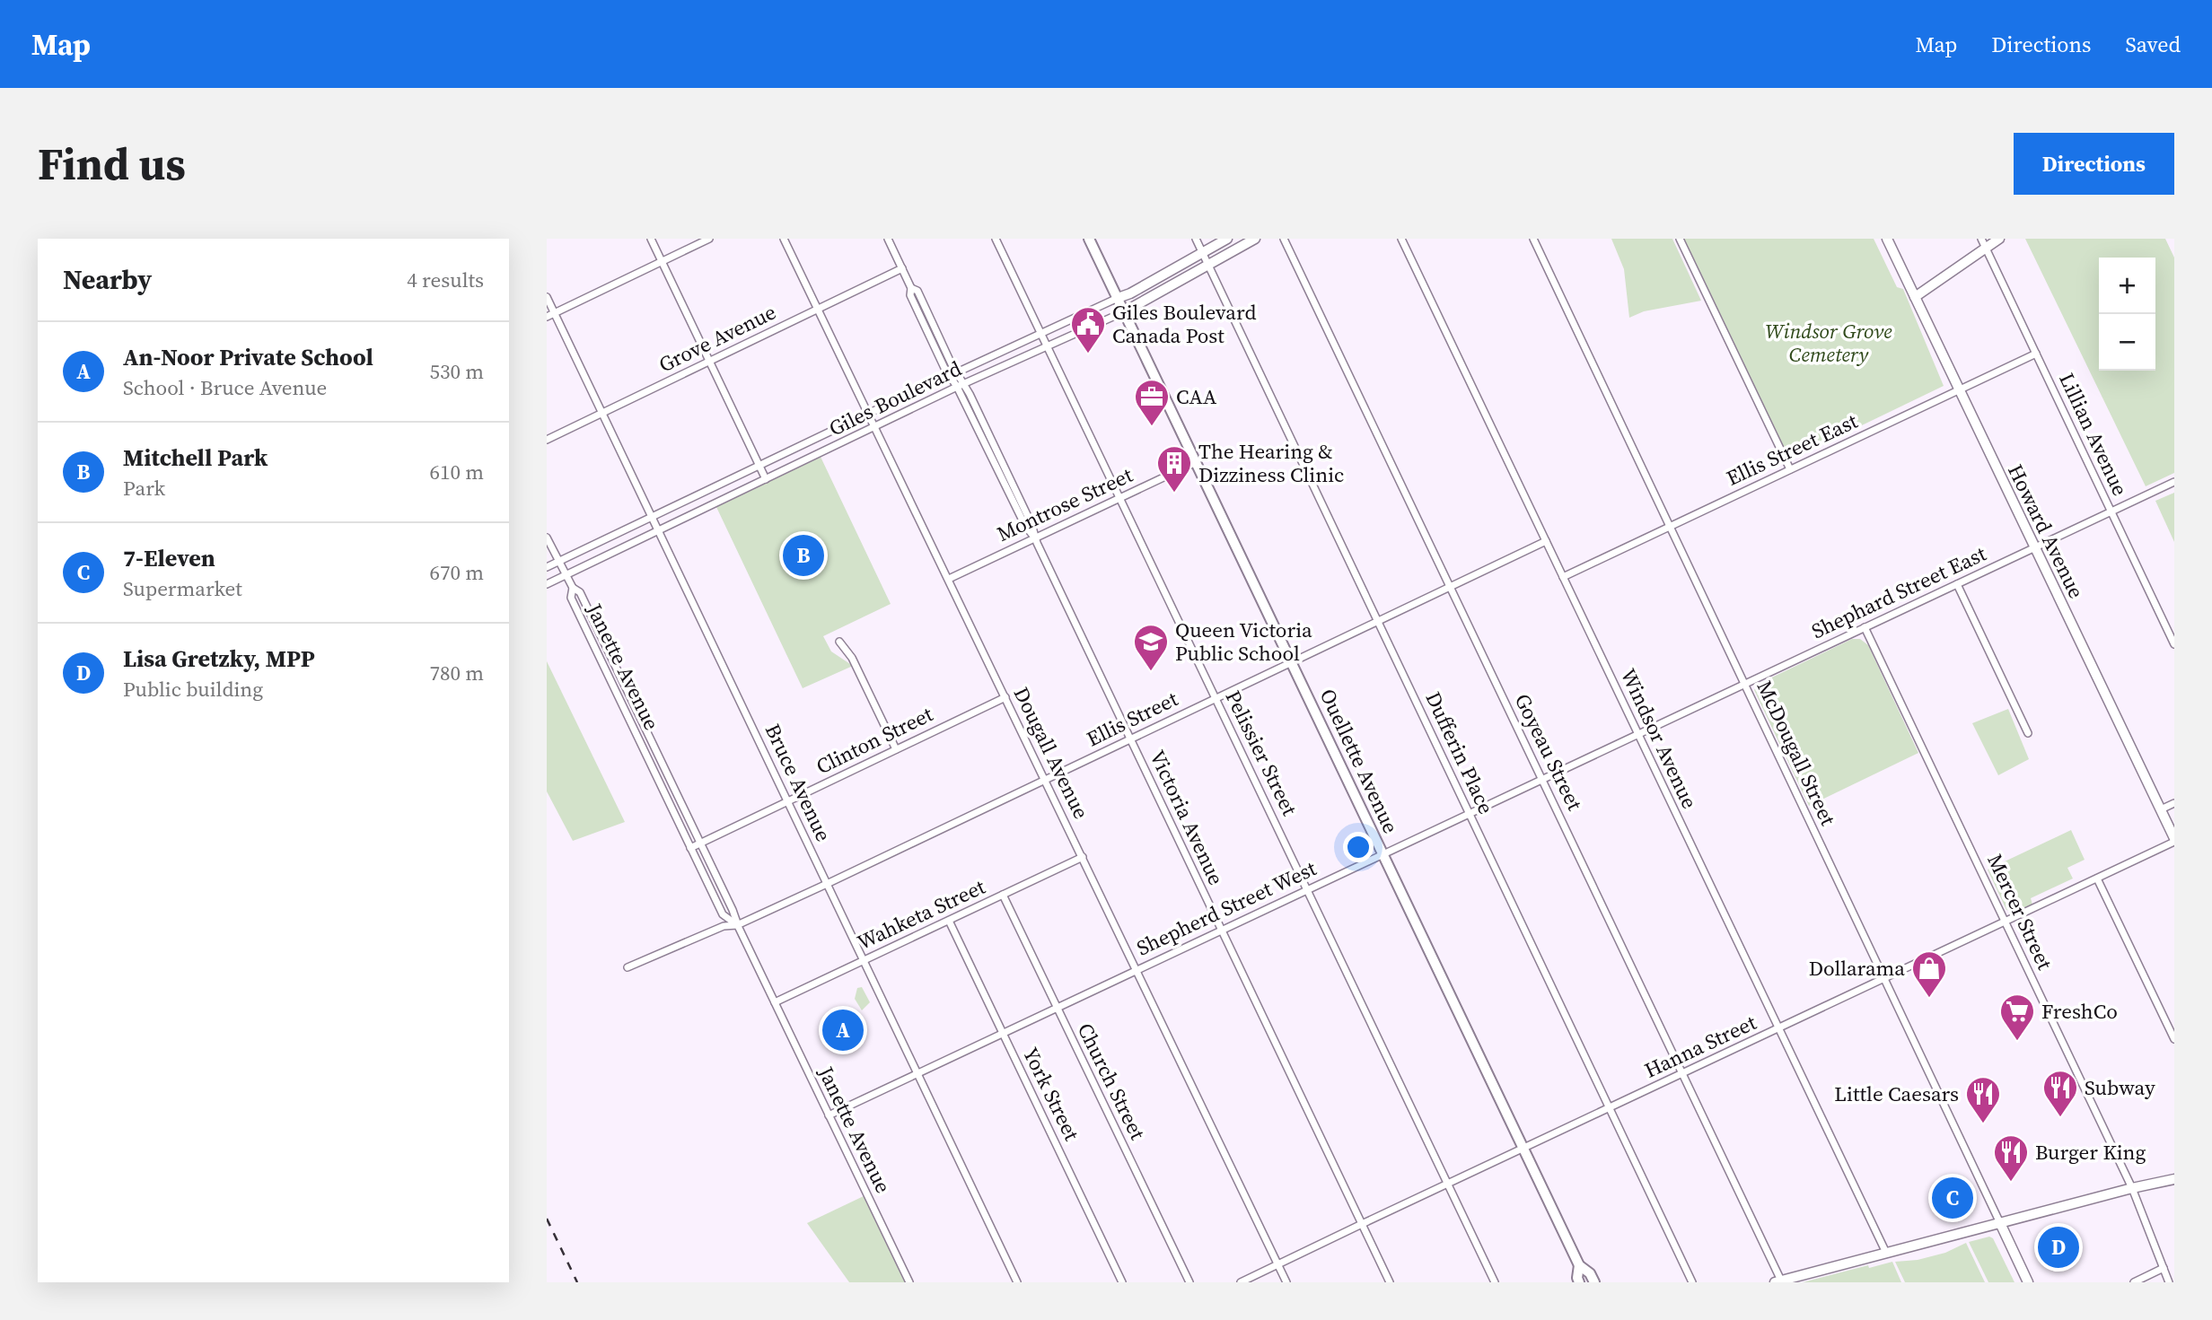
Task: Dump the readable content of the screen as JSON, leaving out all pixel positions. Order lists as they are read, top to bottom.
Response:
{
  "streets": {
    "main road": [
      "Giles Boulevard",
      "Howard Avenue",
      "McDougall Street",
      "Ouellette Avenue"
    ],
    "street": [
      "Grove Avenue",
      "Lillian Avenue",
      "Ellis Street East",
      "Montrose Street",
      "Shephard Street East",
      "Janette Avenue",
      "Ellis Street",
      "Windsor Avenue",
      "Clinton Street",
      "Goyeau Street",
      "Dougall Avenue",
      "Pelissier Street",
      "Dufferin Place",
      "Bruce Avenue",
      "Victoria Avenue",
      "Shepherd Street West",
      "Mercer Street",
      "Wahketa Street",
      "Hanna Street",
      "Church Street",
      "York Street"
    ]
  },
  "crossings": [
    ["Grove Avenue", "Dougall Avenue"],
    ["Grove Avenue", "Bruce Avenue"],
    ["Grove Avenue", "Victoria Avenue"],
    ["Giles Boulevard", "Janette Avenue"],
    ["Giles Boulevard", "Dougall Avenue"],
    ["Giles Boulevard", "Pelissier Street"],
    ["Giles Boulevard", "Dufferin Place"],
    ["Giles Boulevard", "Ouellette Avenue"],
    ["Giles Boulevard", "Bruce Avenue"],
    ["Giles Boulevard", "Victoria Avenue"],
    ["Lillian Avenue", "Ellis Street East"],
    ["Lillian Avenue", "Shephard Street East"],
    ["Ellis Street East", "Howard Avenue"],
    ["Ellis Street East", "Windsor Avenue"],
    ["Ellis Street East", "McDougall Street"],
    ["Montrose Street", "Dougall Avenue"],
    ["Montrose Street", "Pelissier Street"],
    ["Montrose Street", "Ouellette Avenue"],
    ["Montrose Street", "Victoria Avenue"],
    ["Howard Avenue", "Shephard Street East"],
    ["Howard Avenue", "Hanna Street"],
    ["Shephard Street East", "Windsor Avenue"],
    ["Shephard Street East", "McDougall Street"],
    ["Shephard Street East", "Shepherd Street West"],
    ["Shephard Street East", "Mercer Street"],
    ["Janette Avenue", "Ellis Street"],
    ["Janette Avenue", "Clinton Street"],
    ["Janette Avenue", "Shepherd Street West"],
    ["Janette Avenue", "Wahketa Street"],
    ["Ellis Street", "Windsor Avenue"],
    ["Ellis Street", "Goyeau Street"],
    ["Ellis Street", "Dougall Avenue"],
    ["Ellis Street", "Pelissier Street"],
    ["Ellis Street", "Dufferin Place"],
    ["Ellis Street", "Ouellette Avenue"],
    ["Ellis Street", "Bruce Avenue"],
    ["Ellis Street", "Victoria Avenue"],
    ["Windsor Avenue", "Shepherd Street West"],
    ["Windsor Avenue", "Hanna Street"],
    ["Clinton Street", "Dougall Avenue"],
    ["Clinton Street", "Bruce Avenue"],
    ["Goyeau Street", "Shepherd Street West"],
    ["Goyeau Street", "Hanna Street"],
    ["Dougall Avenue", "Shepherd Street West"],
    ["Dougall Avenue", "Wahketa Street"],
    ["Dougall Avenue", "Hanna Street"],
    ["Pelissier Street", "Shepherd Street West"],
    ["Pelissier Street", "Hanna Street"],
    ["Dufferin Place", "Shepherd Street West"],
    ["Dufferin Place", "Hanna Street"],
    ["McDougall Street", "Hanna Street"],
    ["Ouellette Avenue", "Shepherd Street West"],
    ["Ouellette Avenue", "Hanna Street"],
    ["Bruce Avenue", "Shepherd Street West"],
    ["Bruce Avenue", "Wahketa Street"],
    ["Victoria Avenue", "Shepherd Street West"],
    ["Victoria Avenue", "Hanna Street"],
    ["Shepherd Street West", "Church Street"],
    ["Shepherd Street West", "York Street"],
    ["Mercer Street", "Hanna Street"],
    ["Wahketa Street", "Church Street"],
    ["Wahketa Street", "York Street"]
  ],
  "parks": ["Windsor Grove Cemetery"],
  "places": {
    "public building": ["Giles Boulevard Canada Post"],
    "office": ["CAA"],
    "building": ["The Hearing & Dizziness Clinic"],
    "school or university": ["Queen Victoria Public School"],
    "shop": ["Dollarama"],
    "supermarket": ["FreshCo"],
    "restaurant": ["Subway", "Little Caesars", "Burger King"]
  },
  "page": {
    "header": "Map",
    "nav": ["Map", "Directions", "Saved"],
    "buttons": "Directions",
    "title": "Find us",
    "heading": ["Nearby", "4 results"],
    "map_buttons": ["+", "−"],
    "list": [
      {
        "mark": "A",
        "name": "An-Noor Private School",
        "note": "School · Bruce Avenue",
        "value": "530 m"
      },
      {
        "mark": "B",
        "name": "Mitchell Park",
        "note": "Park",
        "value": "610 m"
      },
      {
        "mark": "C",
        "name": "7-Eleven",
        "note": "Supermarket",
        "value": "670 m"
      },
      {
        "mark": "D",
        "name": "Lisa Gretzky, MPP",
        "note": "Public building",
        "value": "780 m"
      }
    ],
    "pins": [
      "B",
      "A",
      "C",
      "D"
    ]
  }
}
